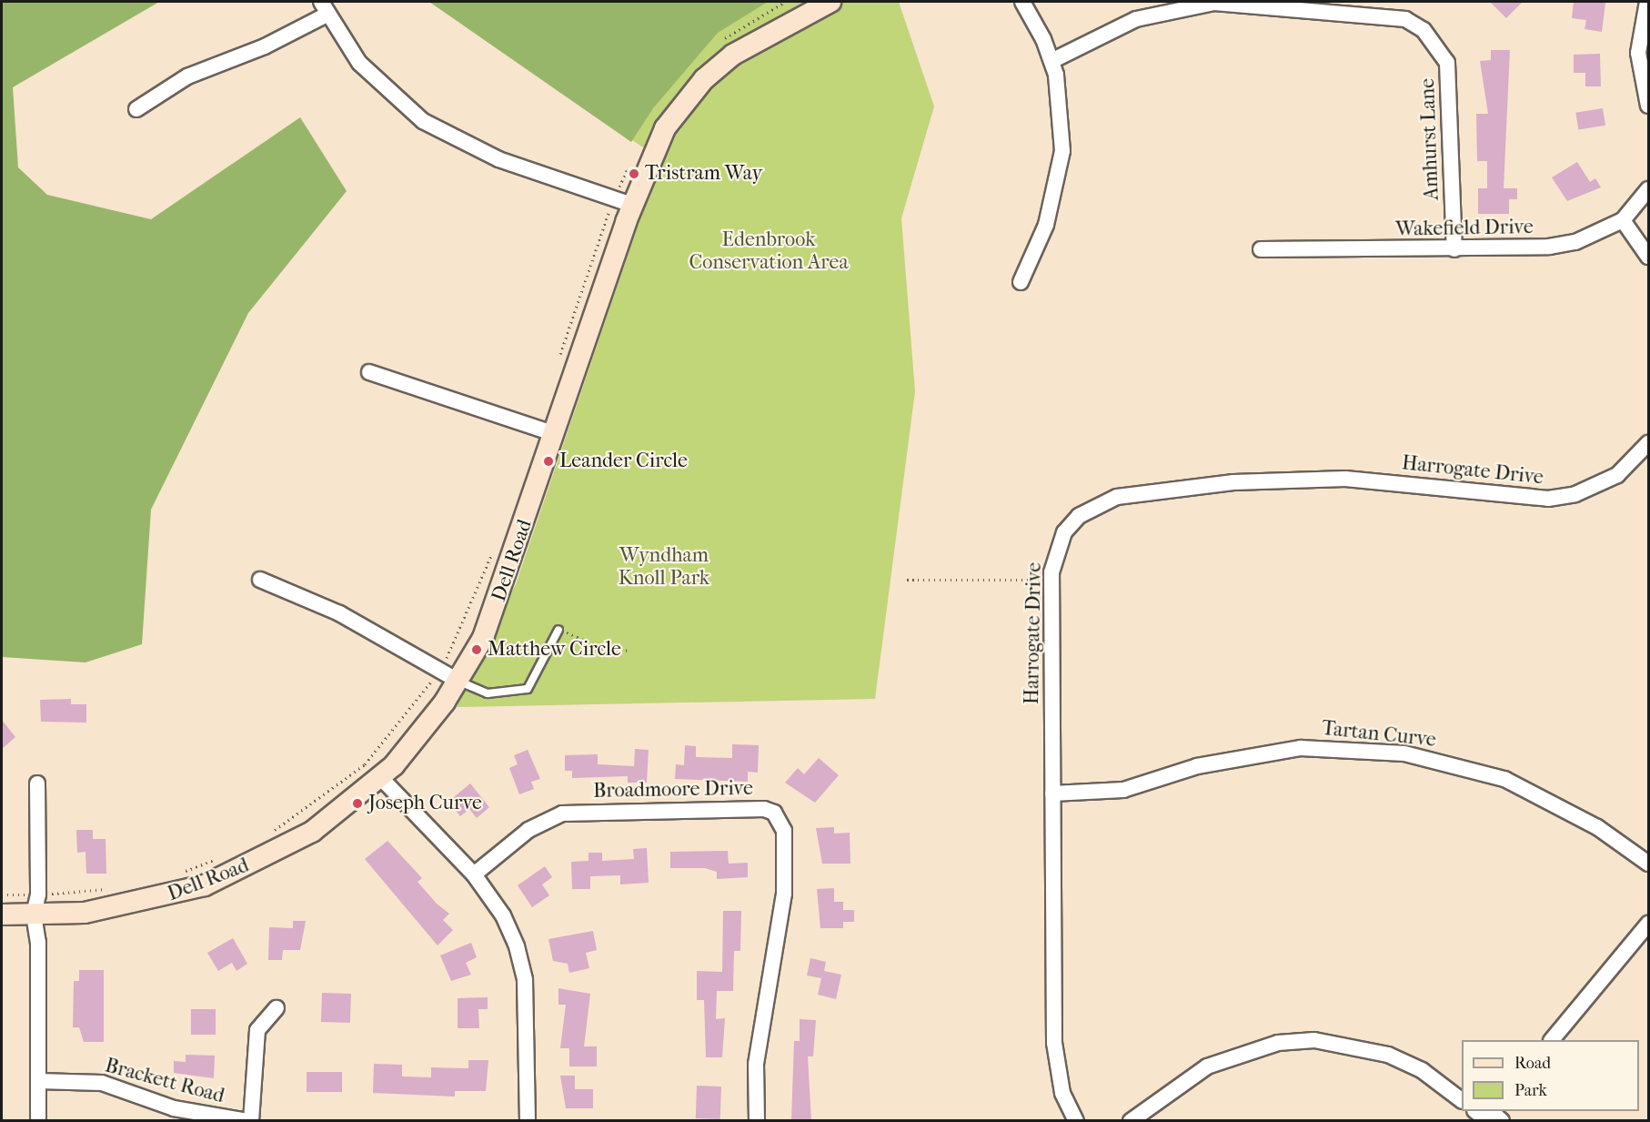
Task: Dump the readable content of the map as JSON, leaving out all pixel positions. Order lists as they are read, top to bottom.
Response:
{
  "streets": {
    "street": [
      "Amhurst Lane",
      "Wakefield Drive",
      "Harrogate Drive",
      "Dell Road",
      "Tartan Curve",
      "Broadmoore Drive",
      "Brackett Road"
    ]
  },
  "crossings": [
    ["Amhurst Lane", "Wakefield Drive"],
    ["Harrogate Drive", "Tartan Curve"]
  ],
  "parks": ["Edenbrook Conservation Area", "Wyndham Knoll Park"],
  "places": [
    "Tristram Way",
    "Leander Circle",
    "Matthew Circle",
    "Joseph Curve"
  ],
  "legend": ["Road", "Park"]
}
